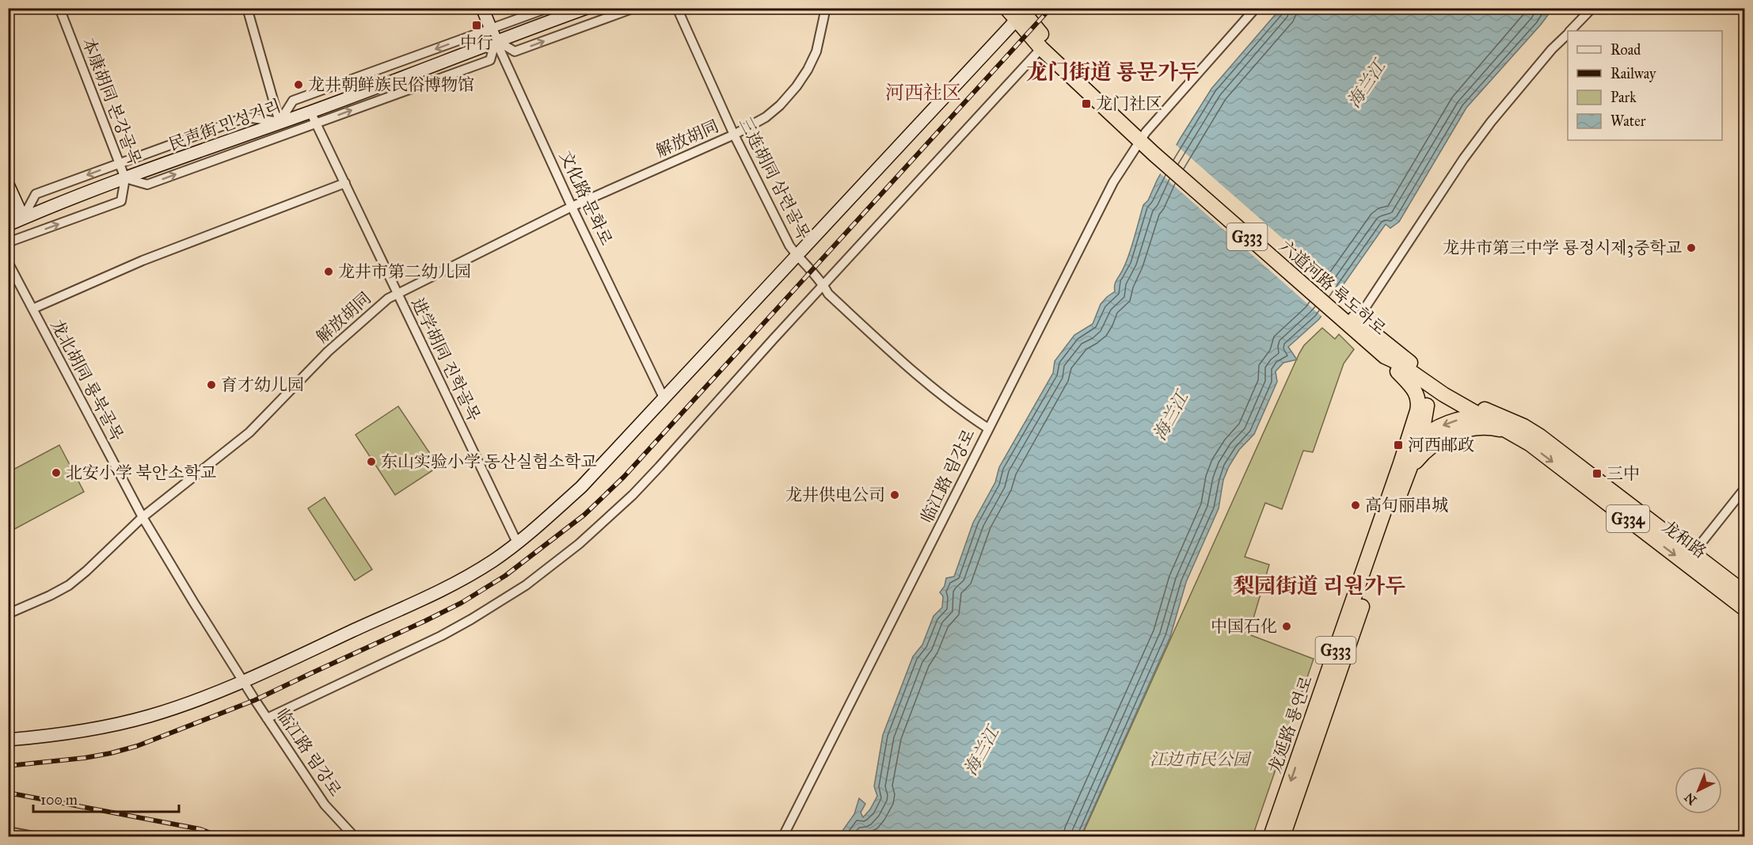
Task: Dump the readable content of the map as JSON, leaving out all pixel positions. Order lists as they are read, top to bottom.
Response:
{
  "streets": {
    "highway": [
      "G333",
      "六道河路 륙도하로",
      "G334",
      "龙和路",
      "龙延路 룡연로"
    ],
    "street": [
      "本康胡同 본강골목",
      "民声街 민성거리",
      "解放胡同",
      "三连胡同 삼련골목",
      "文化路 문화로",
      "进学胡同 진학골목",
      "龙北胡同 룡북골목",
      "临江路 림강로"
    ]
  },
  "crossings": [
    ["本康胡同 본강골목", "民声街 민성거리"],
    ["民声街 민성거리", "文化路 문화로"],
    ["民声街 민성거리", "进学胡同 진학골목"],
    ["解放胡同", "三连胡同 삼련골목"],
    ["解放胡同", "文化路 문화로"],
    ["解放胡同", "进学胡同 진학골목"],
    ["解放胡同", "龙北胡同 룡북골목"],
    ["三连胡同 삼련골목", "临江路 림강로"],
    ["六道河路 륙도하로", "临江路 림강로"],
    ["六道河路 륙도하로", "龙和路"],
    ["六道河路 륙도하로", "龙延路 룡연로"],
    ["龙北胡同 룡북골목", "临江路 림강로"],
    ["龙和路", "龙延路 룡연로"]
  ],
  "districts": ["龙门街道 룡문가두", "河西社区", "梨园街道 리원가두"],
  "water": ["海兰江"],
  "parks": ["江边市民公园"],
  "places": {
    "transit": [
      "中行",
      "龙门社区",
      "河西邮政",
      "三中"
    ],
    "other": [
      "龙井朝鲜族民俗博物馆",
      "龙井市第三中学 룡정시제3중학교",
      "龙井市第二幼儿园",
      "育才幼儿园",
      "东山实验小学 동산실험소학교",
      "北安小学 북안소학교",
      "龙井供电公司",
      "高句丽串城",
      "中国石化"
    ]
  },
  "legend": [
    "Road",
    "Railway",
    "Park",
    "Water"
  ],
  "scale_bar": "100 m",
  "north": "bottom left"
}
